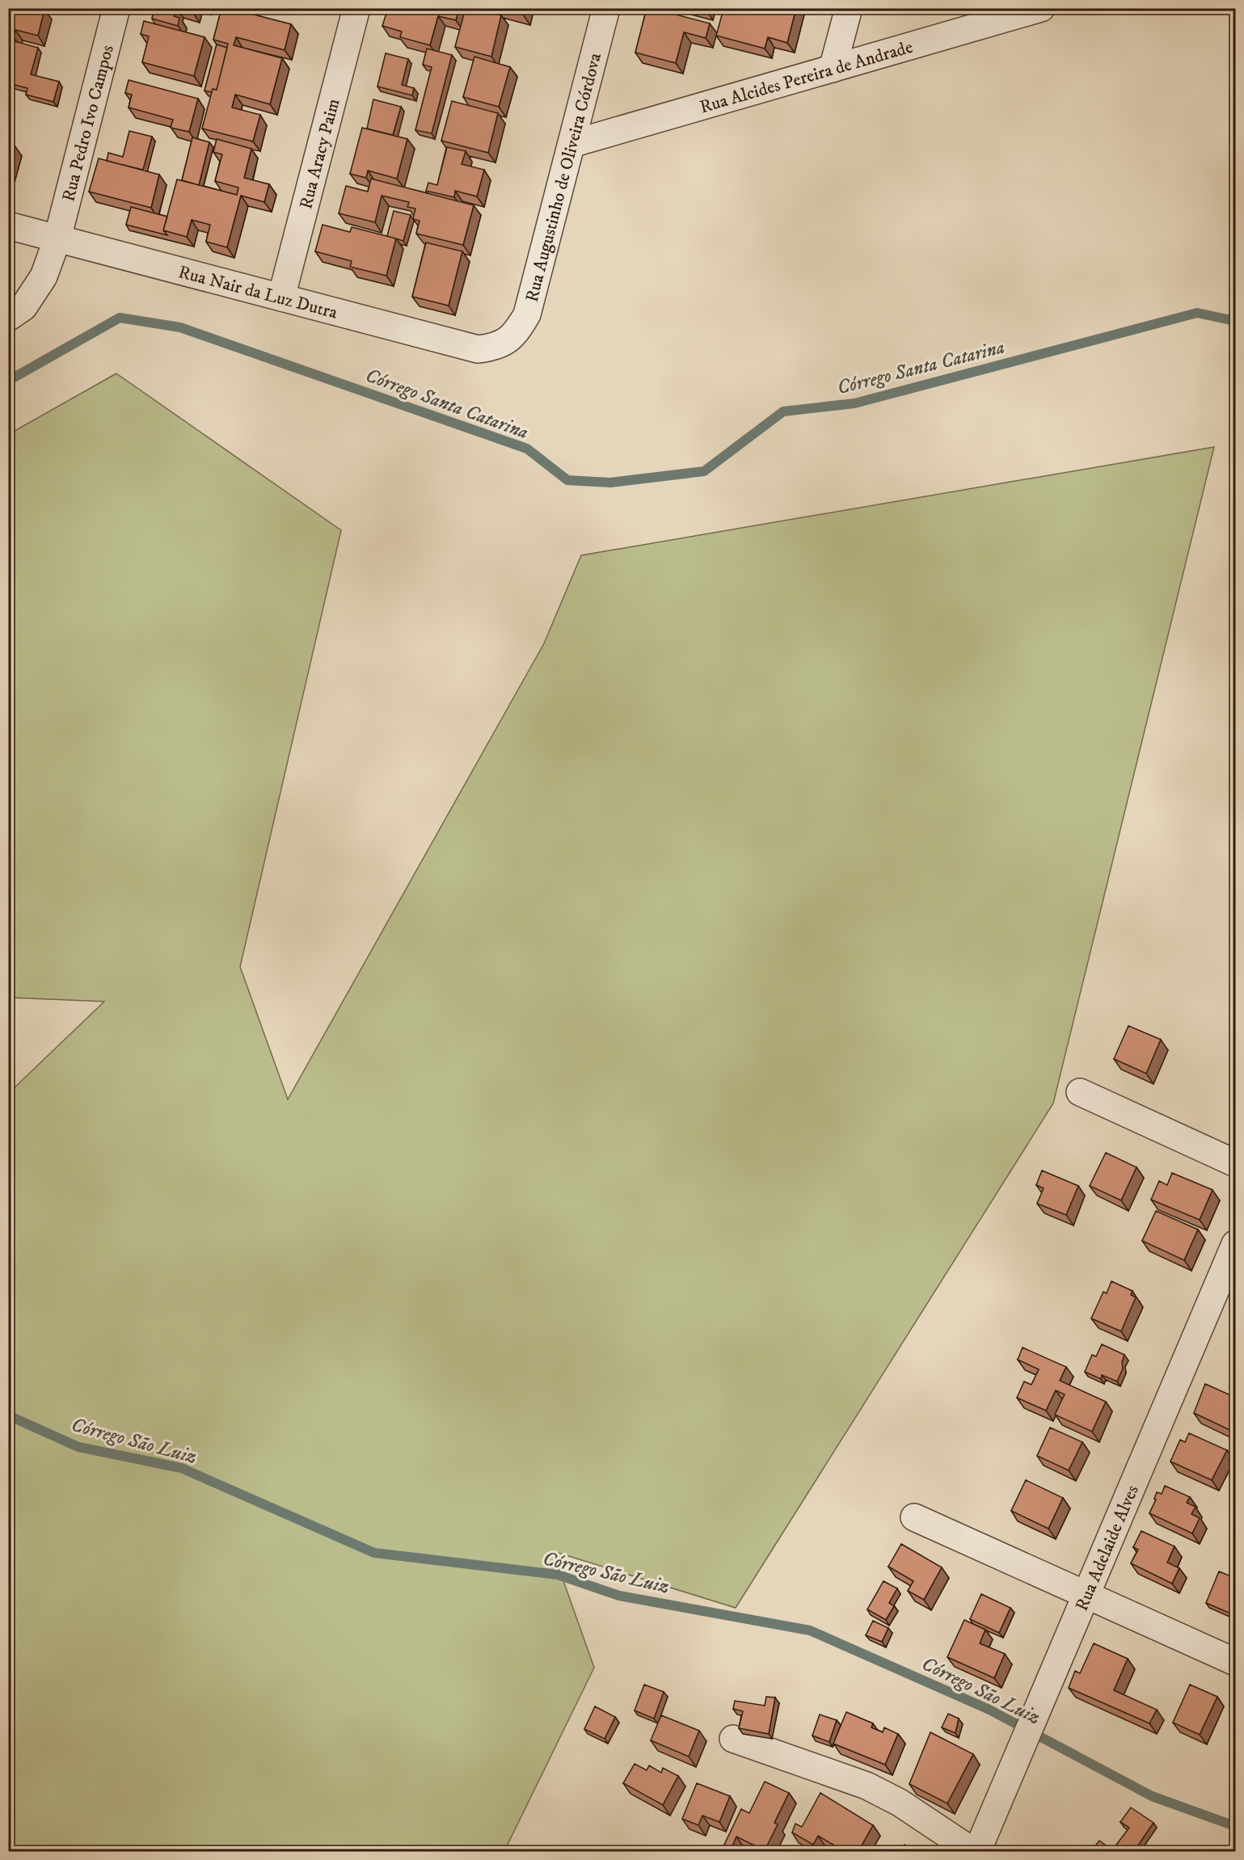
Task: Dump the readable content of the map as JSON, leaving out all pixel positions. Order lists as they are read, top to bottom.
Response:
{
  "streets": {
    "street": [
      "Rua Alcides Pereira de Andrade",
      "Rua Pedro Ivo Campos",
      "Rua Aracy Paim",
      "Rua Augustinho de Oliveira Córdova",
      "Rua Nair da Luz Dutra",
      "Rua Adelaide Alves"
    ]
  },
  "crossings": [
    ["Rua Alcides Pereira de Andrade", "Rua Augustinho de Oliveira Córdova"],
    ["Rua Pedro Ivo Campos", "Rua Nair da Luz Dutra"],
    ["Rua Aracy Paim", "Rua Nair da Luz Dutra"],
    ["Rua Augustinho de Oliveira Córdova", "Rua Nair da Luz Dutra"]
  ],
  "water": ["Córrego Santa Catarina", "Córrego São Luiz"]
}
